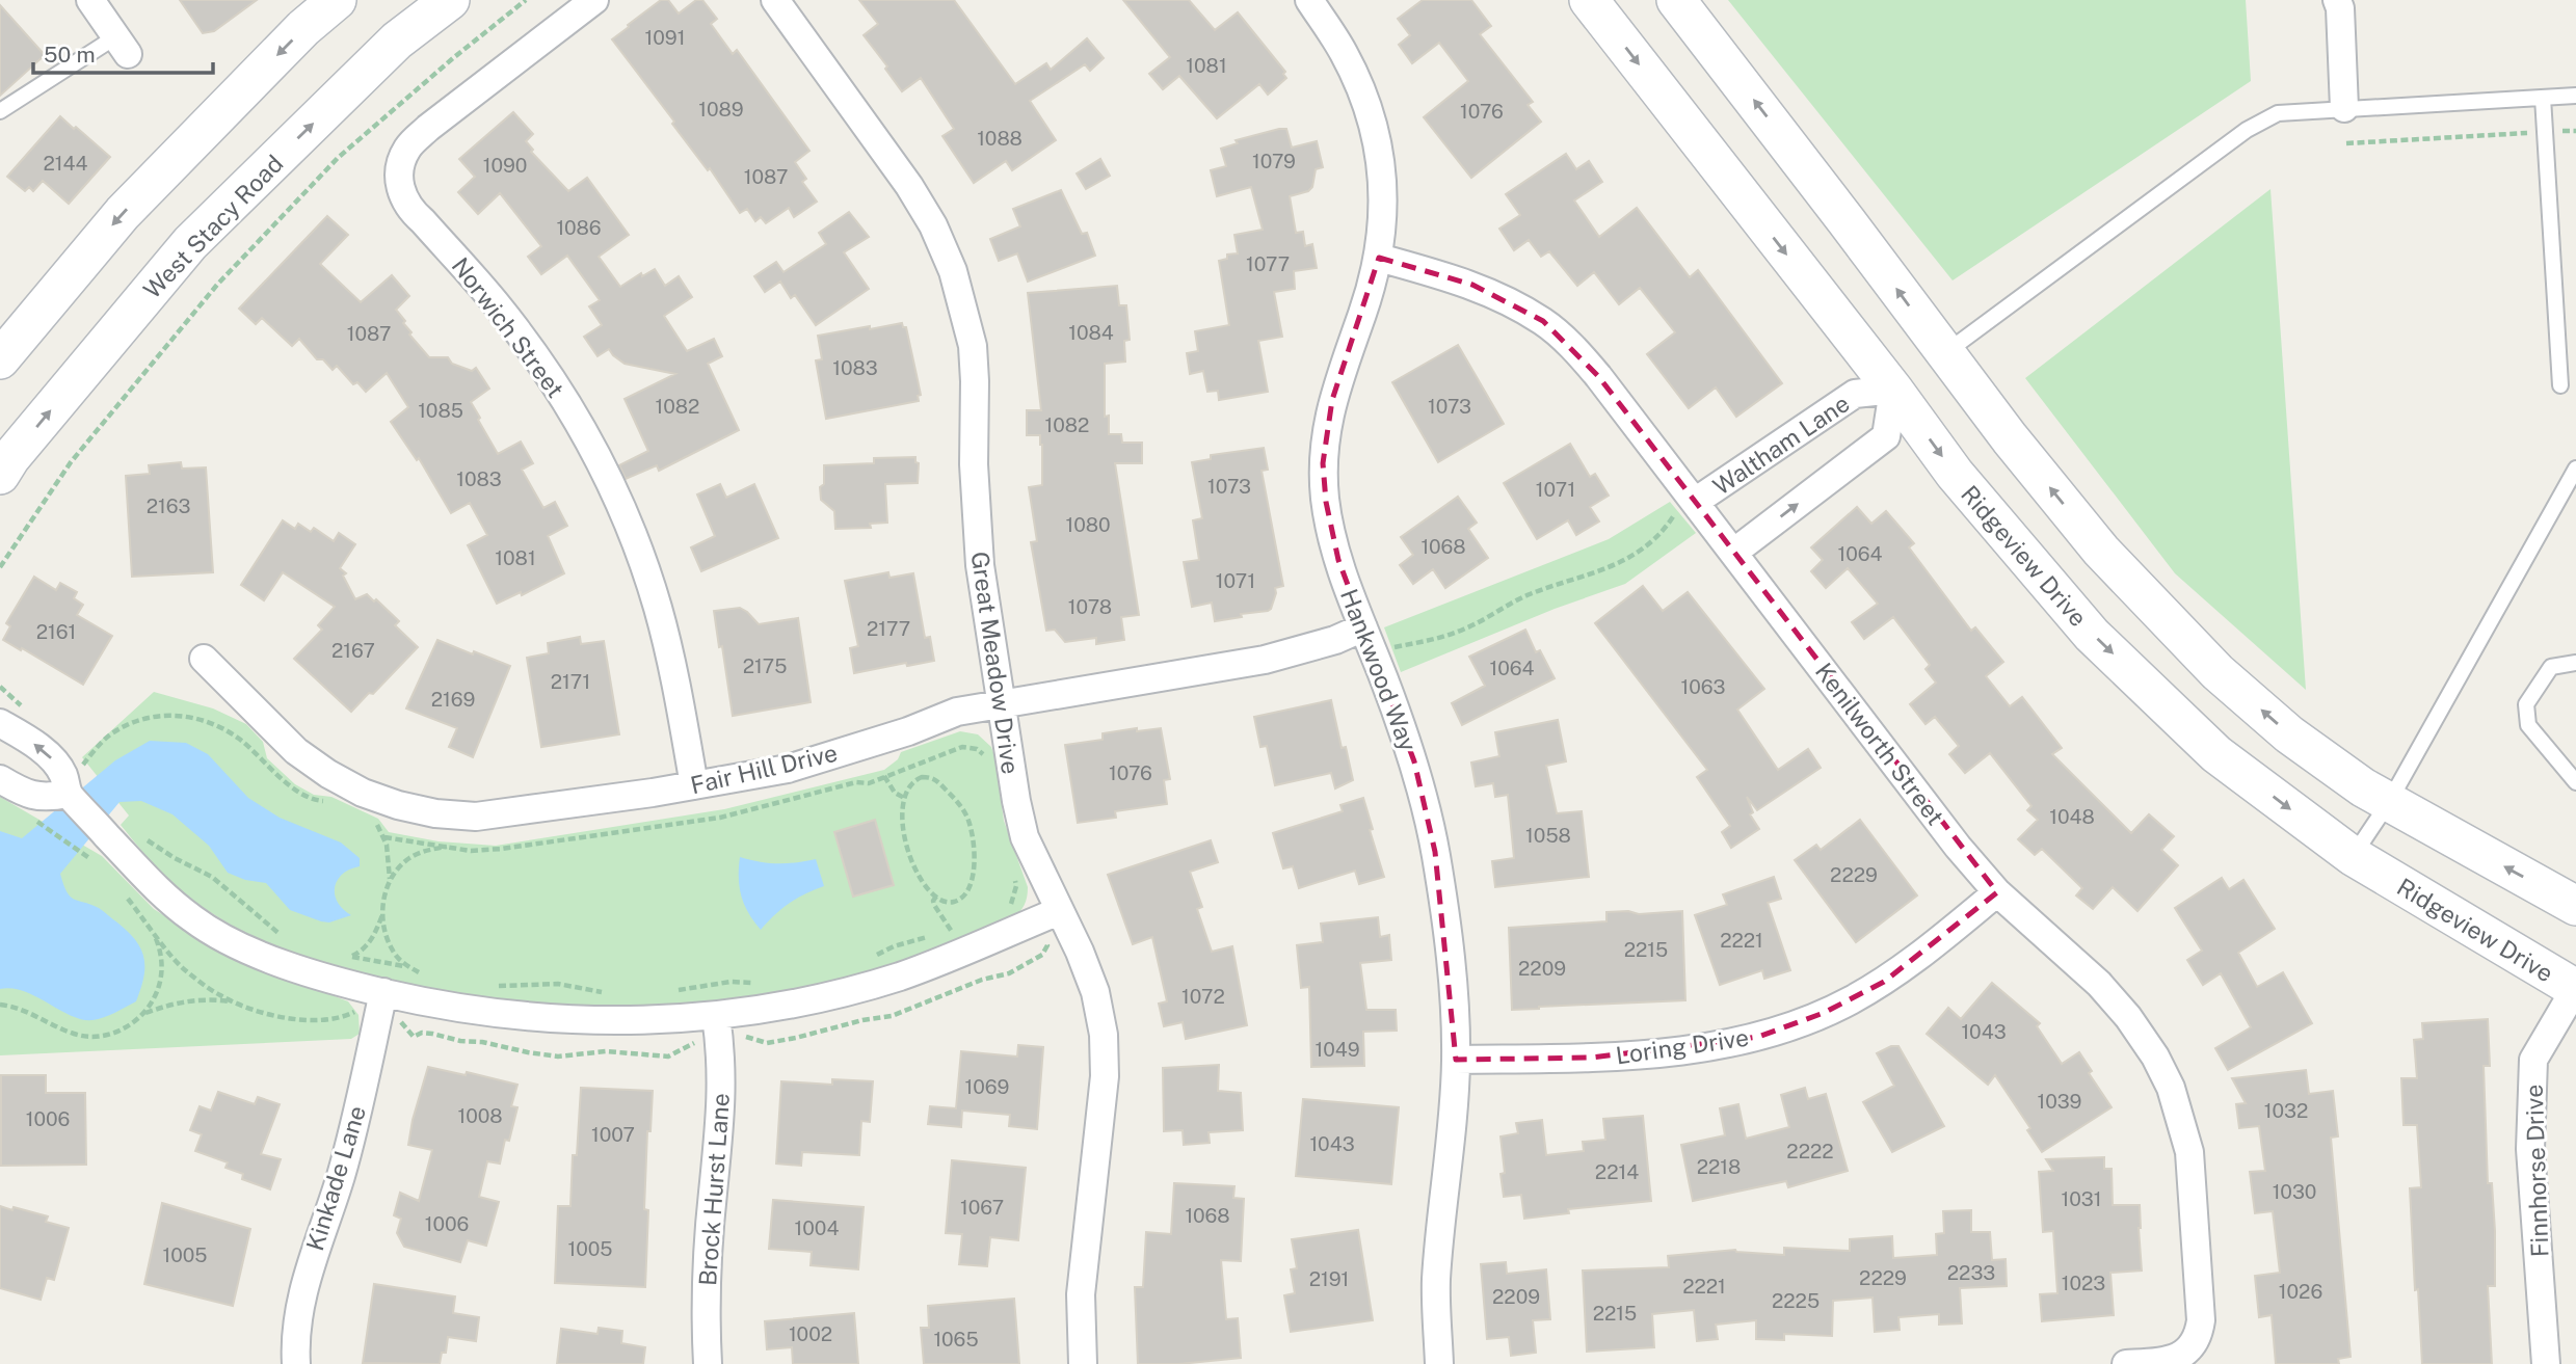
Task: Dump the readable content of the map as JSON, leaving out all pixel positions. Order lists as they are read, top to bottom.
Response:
{
  "streets": {
    "main road": ["West Stacy Road", "Ridgeview Drive"],
    "street": [
      "Norwich Street",
      "Waltham Lane",
      "Great Meadow Drive",
      "Hankwood Way",
      "Kenilworth Street",
      "Fair Hill Drive",
      "Loring Drive",
      "Finnhorse Drive",
      "Kinkade Lane",
      "Brock Hurst Lane"
    ]
  },
  "crossings": [
    ["Norwich Street", "Fair Hill Drive"],
    ["Waltham Lane", "Ridgeview Drive"],
    ["Waltham Lane", "Kenilworth Street"],
    ["Ridgeview Drive", "Finnhorse Drive"],
    ["Great Meadow Drive", "Fair Hill Drive"],
    ["Hankwood Way", "Kenilworth Street"],
    ["Hankwood Way", "Fair Hill Drive"],
    ["Hankwood Way", "Loring Drive"],
    ["Kenilworth Street", "Loring Drive"]
  ],
  "house_numbers": [
    "1091",
    "1081",
    "1089",
    "1076",
    "1088",
    "1079",
    "2144",
    "1090",
    "1087",
    "1086",
    "1077",
    "1084",
    "1087",
    "1083",
    "1082",
    "1073",
    "1085",
    "1082",
    "1083",
    "1073",
    "1071",
    "2163",
    "1080",
    "1068",
    "1064",
    "1081",
    "1071",
    "1078",
    "2177",
    "2161",
    "2167",
    "2175",
    "1064",
    "2171",
    "1063",
    "2169",
    "1076",
    "1048",
    "1058",
    "2229",
    "2221",
    "2215",
    "2209",
    "1072",
    "1043",
    "1049",
    "1069",
    "1039",
    "1032",
    "1008",
    "1006",
    "1007",
    "1043",
    "2222",
    "2218",
    "2214",
    "1030",
    "1031",
    "1067",
    "1068",
    "1006",
    "1004",
    "1005",
    "1005",
    "2233",
    "2229",
    "2191",
    "1023",
    "2221",
    "1026",
    "2209",
    "2225",
    "2215",
    "1002",
    "1065"
  ],
  "scale_bar": "50 m"
}
